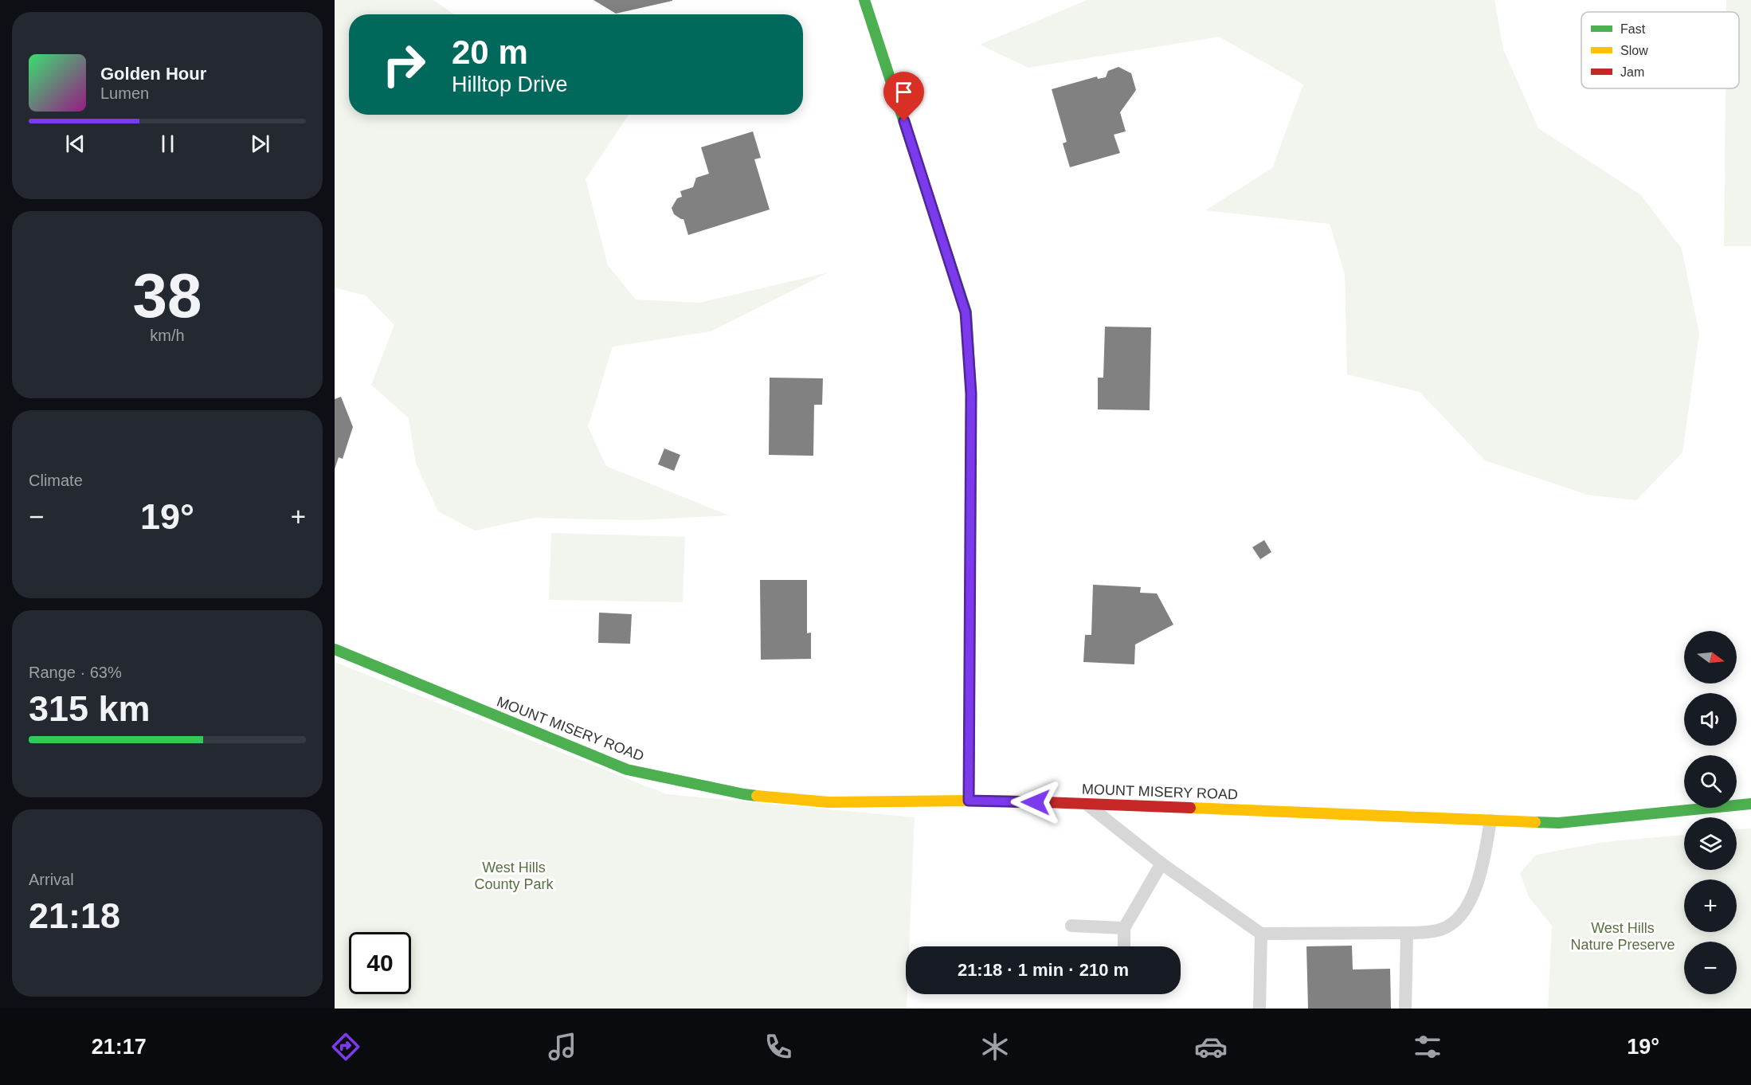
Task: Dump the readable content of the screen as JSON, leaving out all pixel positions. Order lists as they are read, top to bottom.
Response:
{
  "streets": {
    "street": ["MOUNT MISERY ROAD"]
  },
  "parks": ["West Hills County Park", "West Hills Nature Preserve"],
  "legend": ["Fast", "Slow", "Jam"],
  "north": "right",
  "page": {
    "turn": ["20 m", "Hilltop Drive"],
    "song": ["Golden Hour", "Lumen"],
    "tile": [
      ["38", "km/h"],
      "Climate",
      ["Range · 63%", "315 km"],
      ["Arrival", "21:18"]
    ],
    "heat": ["−", "19°", "+"],
    "map_buttons": ["+", "−"],
    "limit": "40",
    "trip": "21:18 · 1 min · 210 m",
    "tabs": ["21:17", "19°"]
  }
}
